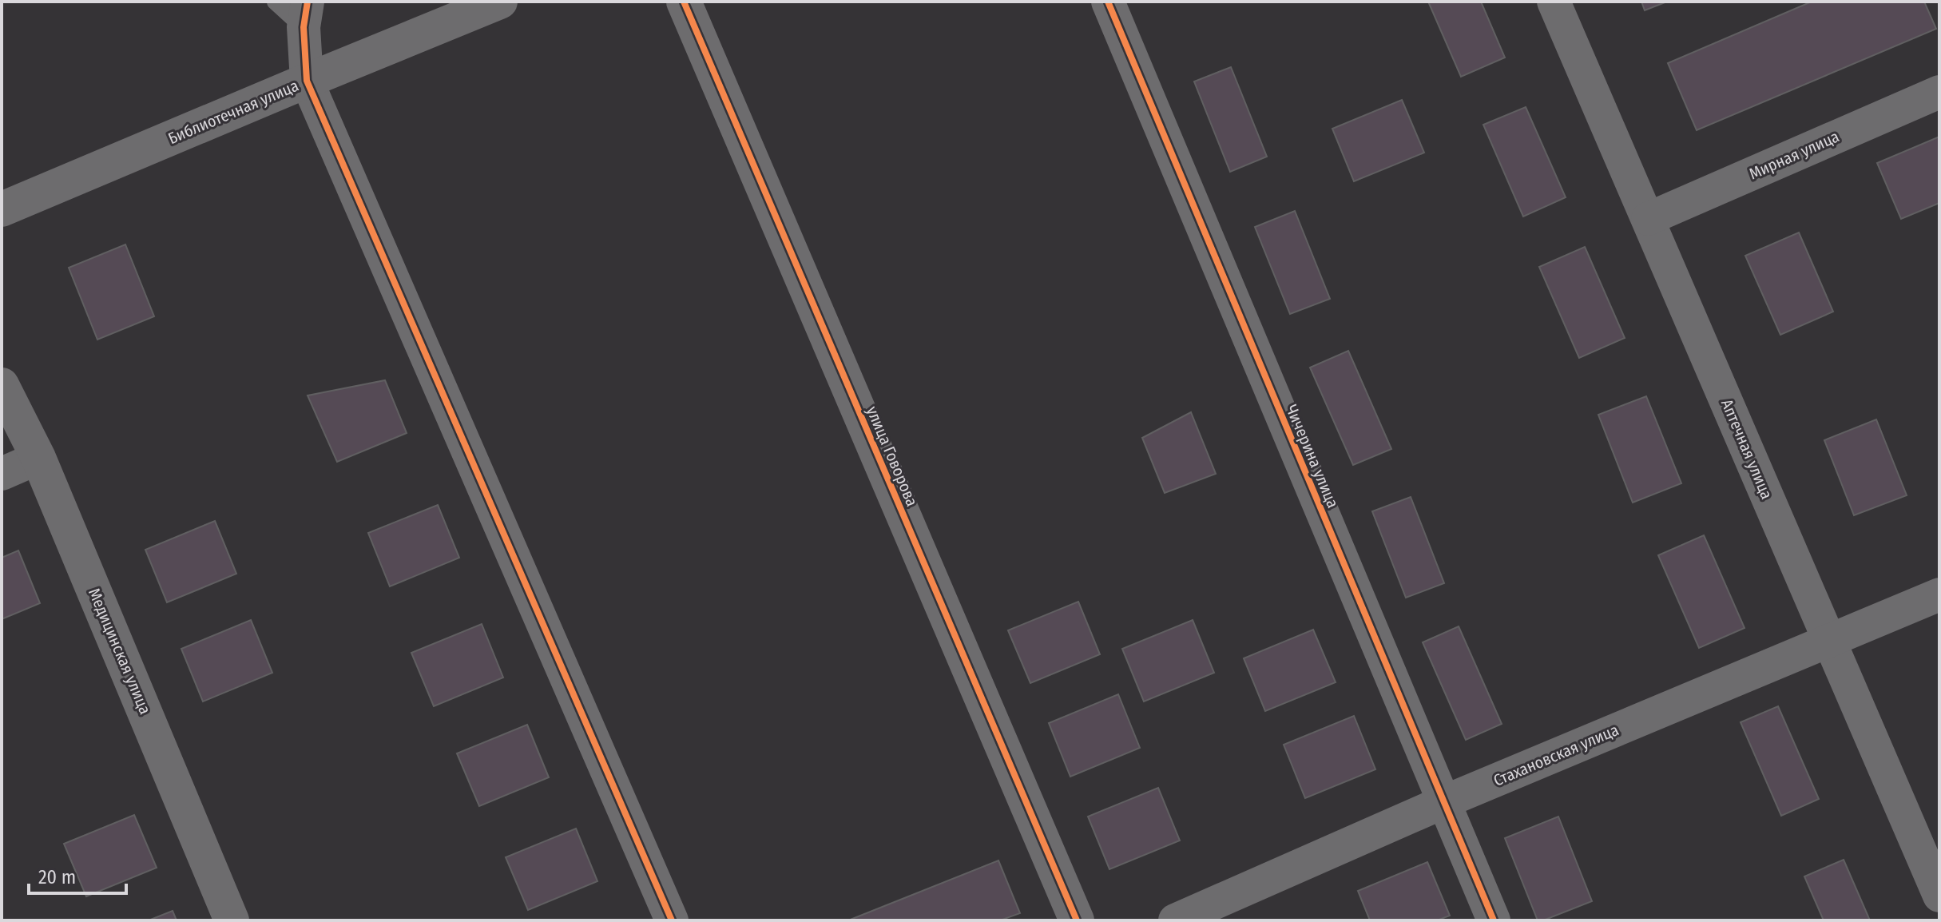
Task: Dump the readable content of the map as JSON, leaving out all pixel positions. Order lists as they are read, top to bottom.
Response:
{
  "streets": {
    "street": [
      "Библиотечная улица",
      "Мирная улица",
      "Аптечная улица",
      "улица Говорова",
      "Чичерина улица",
      "Медицинская улица",
      "Стахановская улица"
    ]
  },
  "crossings": [
    ["Мирная улица", "Аптечная улица"],
    ["Аптечная улица", "Стахановская улица"],
    ["Чичерина улица", "Стахановская улица"]
  ],
  "scale_bar": "20 m"
}
